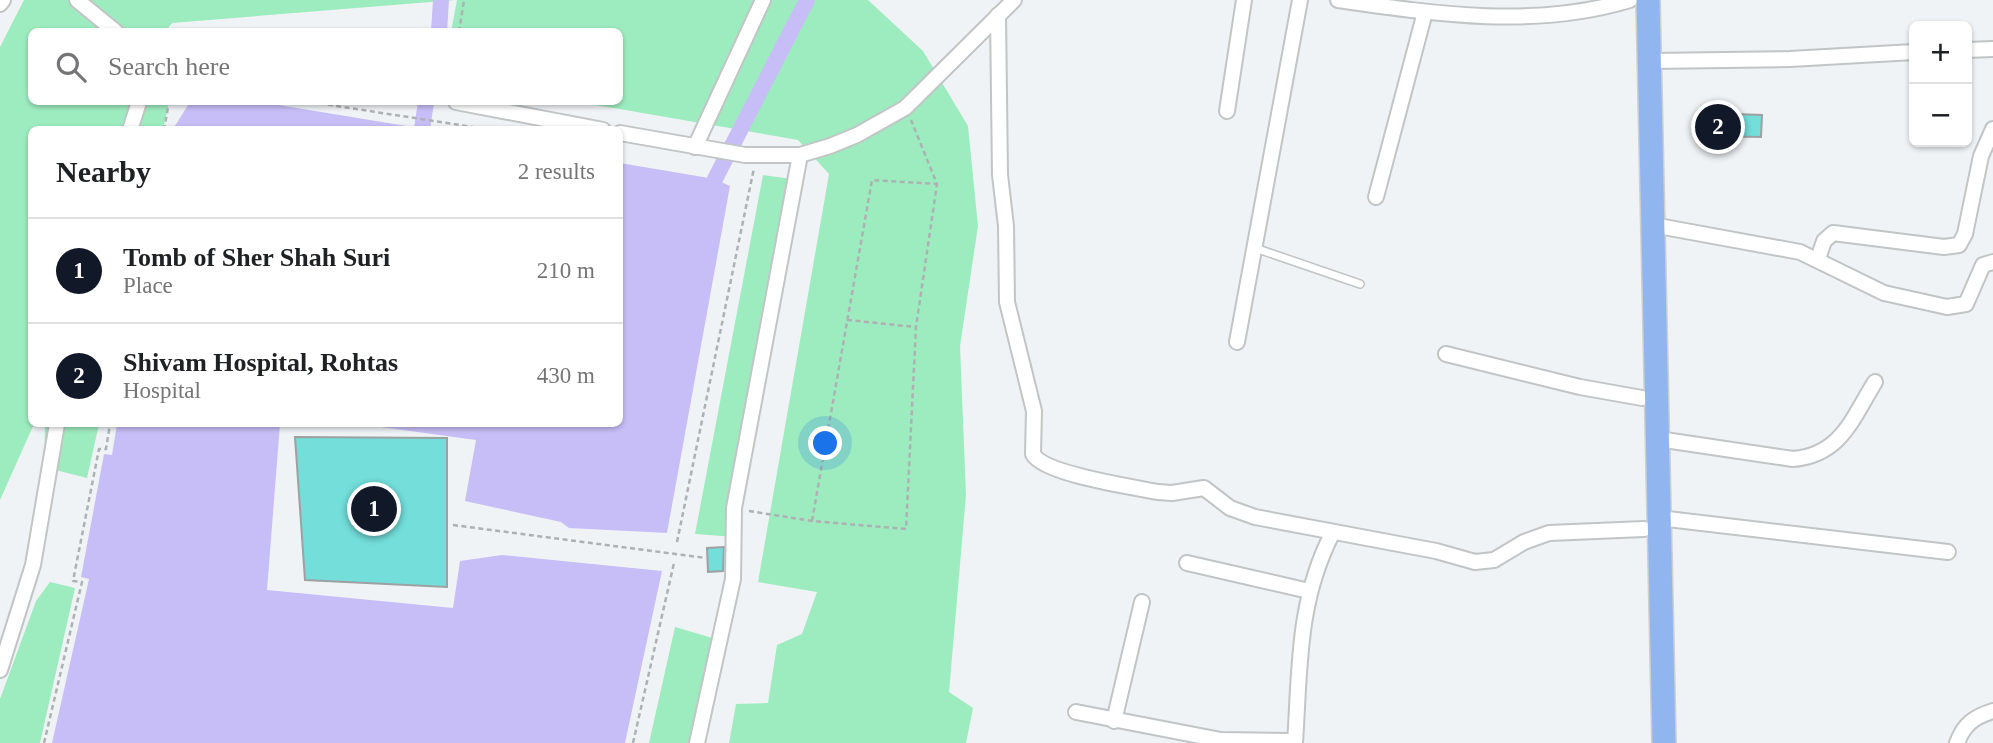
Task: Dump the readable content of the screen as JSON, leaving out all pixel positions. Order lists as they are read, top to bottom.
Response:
{
  "page": {
    "map_buttons": ["+", "−"],
    "search": "Search here",
    "pins": ["2", "1"],
    "heading": ["Nearby", "2 results"],
    "list": [
      {
        "mark": "1",
        "name": "Tomb of Sher Shah Suri",
        "note": "Place",
        "value": "210 m"
      },
      {
        "mark": "2",
        "name": "Shivam Hospital, Rohtas",
        "note": "Hospital",
        "value": "430 m"
      }
    ]
  }
}
